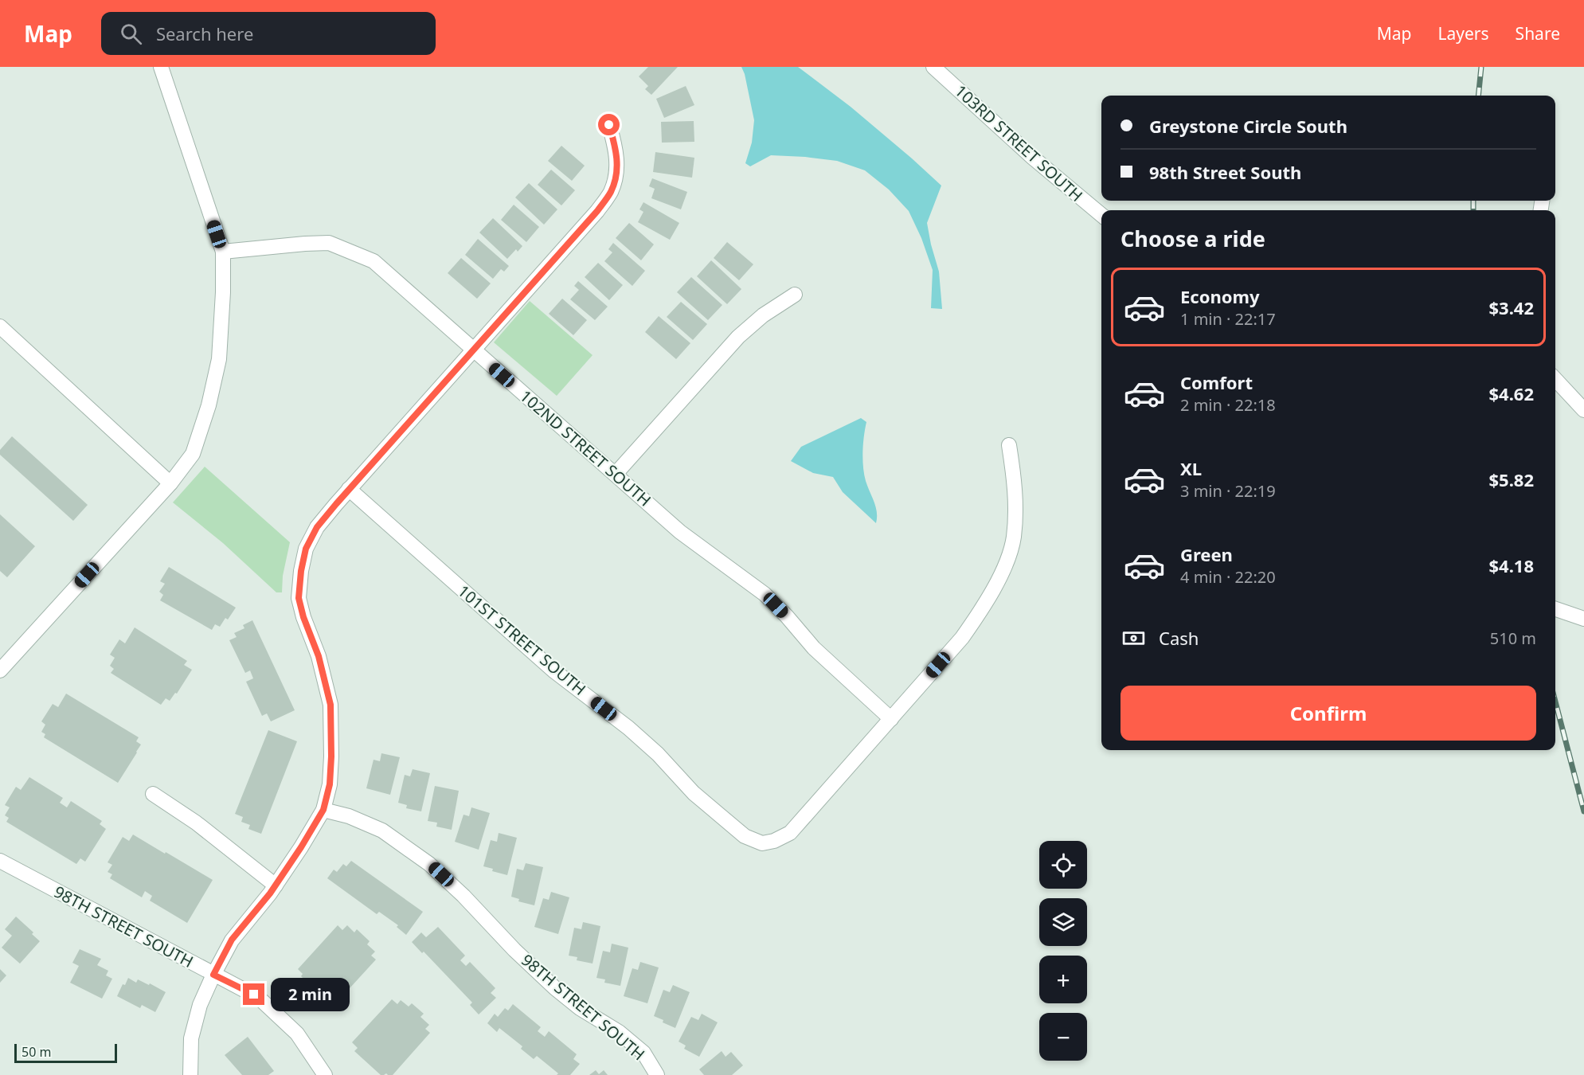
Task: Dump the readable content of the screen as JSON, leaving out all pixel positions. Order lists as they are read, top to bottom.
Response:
{
  "streets": {
    "street": [
      "103RD STREET SOUTH",
      "102ND STREET SOUTH",
      "101ST STREET SOUTH",
      "98TH STREET SOUTH"
    ]
  },
  "crossings": [
    ["102ND STREET SOUTH", "101ST STREET SOUTH"]
  ],
  "scale_bar": "50 m",
  "page": {
    "header": "Map",
    "search": "Search here",
    "nav": ["Map", "Layers", "Share"],
    "banner": ["Greystone Circle South", "98th Street South"],
    "heading": "Choose a ride",
    "list": [
      {
        "name": "Economy",
        "note": "1 min · 22:17",
        "value": "$3.42"
      },
      {
        "name": "Comfort",
        "note": "2 min · 22:18",
        "value": "$4.62"
      },
      {
        "name": "XL",
        "note": "3 min · 22:19",
        "value": "$5.82"
      },
      {
        "name": "Green",
        "note": "4 min · 22:20",
        "value": "$4.18"
      }
    ],
    "pay": ["Cash", "510 m"],
    "buttons": "Confirm",
    "map_buttons": ["+", "−"],
    "bubble": "2 min",
    "scale": "50 m"
  }
}
